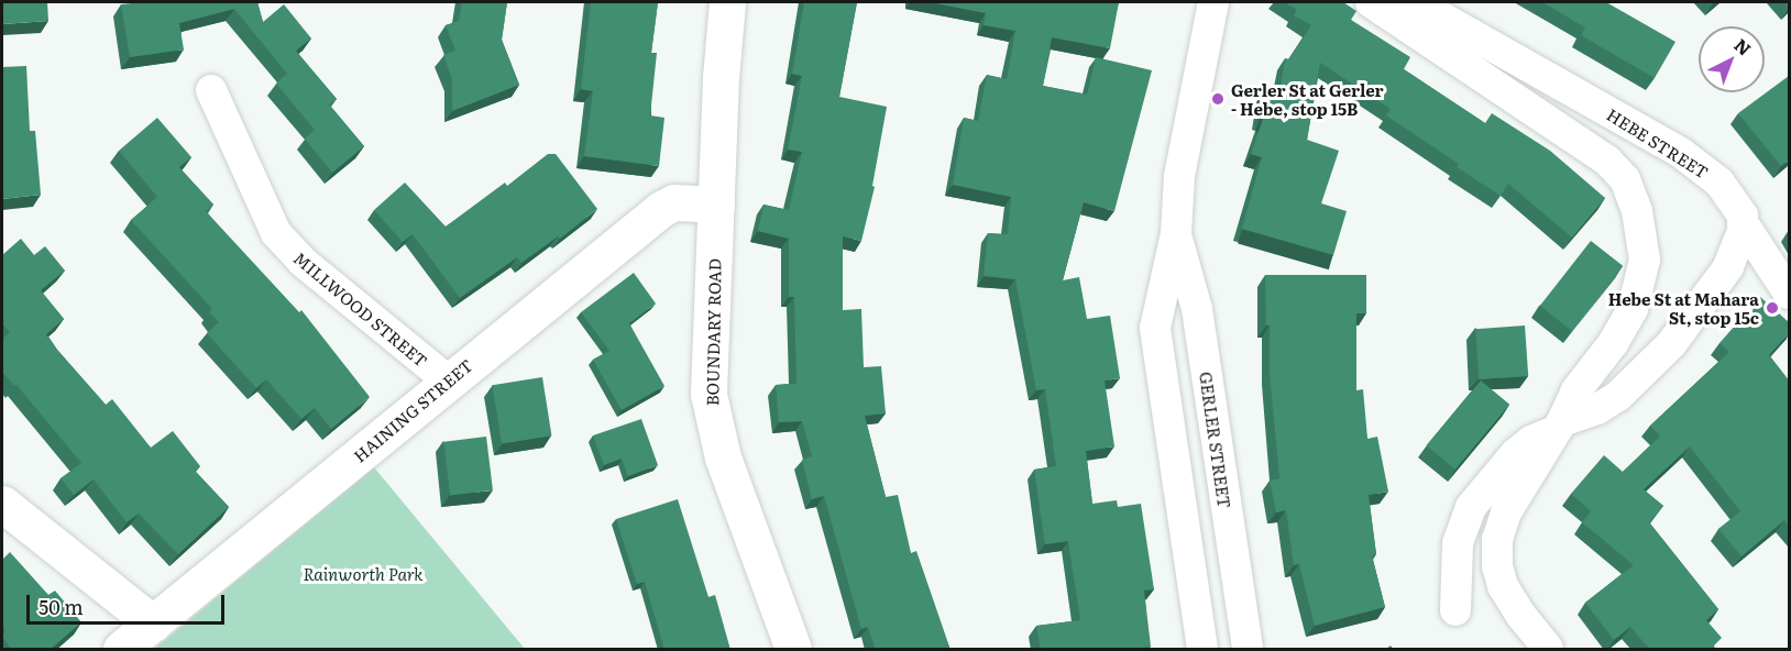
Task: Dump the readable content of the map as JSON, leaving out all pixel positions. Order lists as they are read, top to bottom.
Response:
{
  "streets": {
    "street": [
      "HEBE STREET",
      "MILLWOOD STREET",
      "BOUNDARY ROAD",
      "HAINING STREET",
      "GERLER STREET"
    ]
  },
  "crossings": [
    ["MILLWOOD STREET", "HAINING STREET"],
    ["BOUNDARY ROAD", "HAINING STREET"]
  ],
  "parks": ["Rainworth Park"],
  "places": ["Gerler St at Gerler - Hebe, stop 15B", "Hebe St at Mahara St, stop 15c"],
  "scale_bar": "50 m",
  "north": "top right"
}
